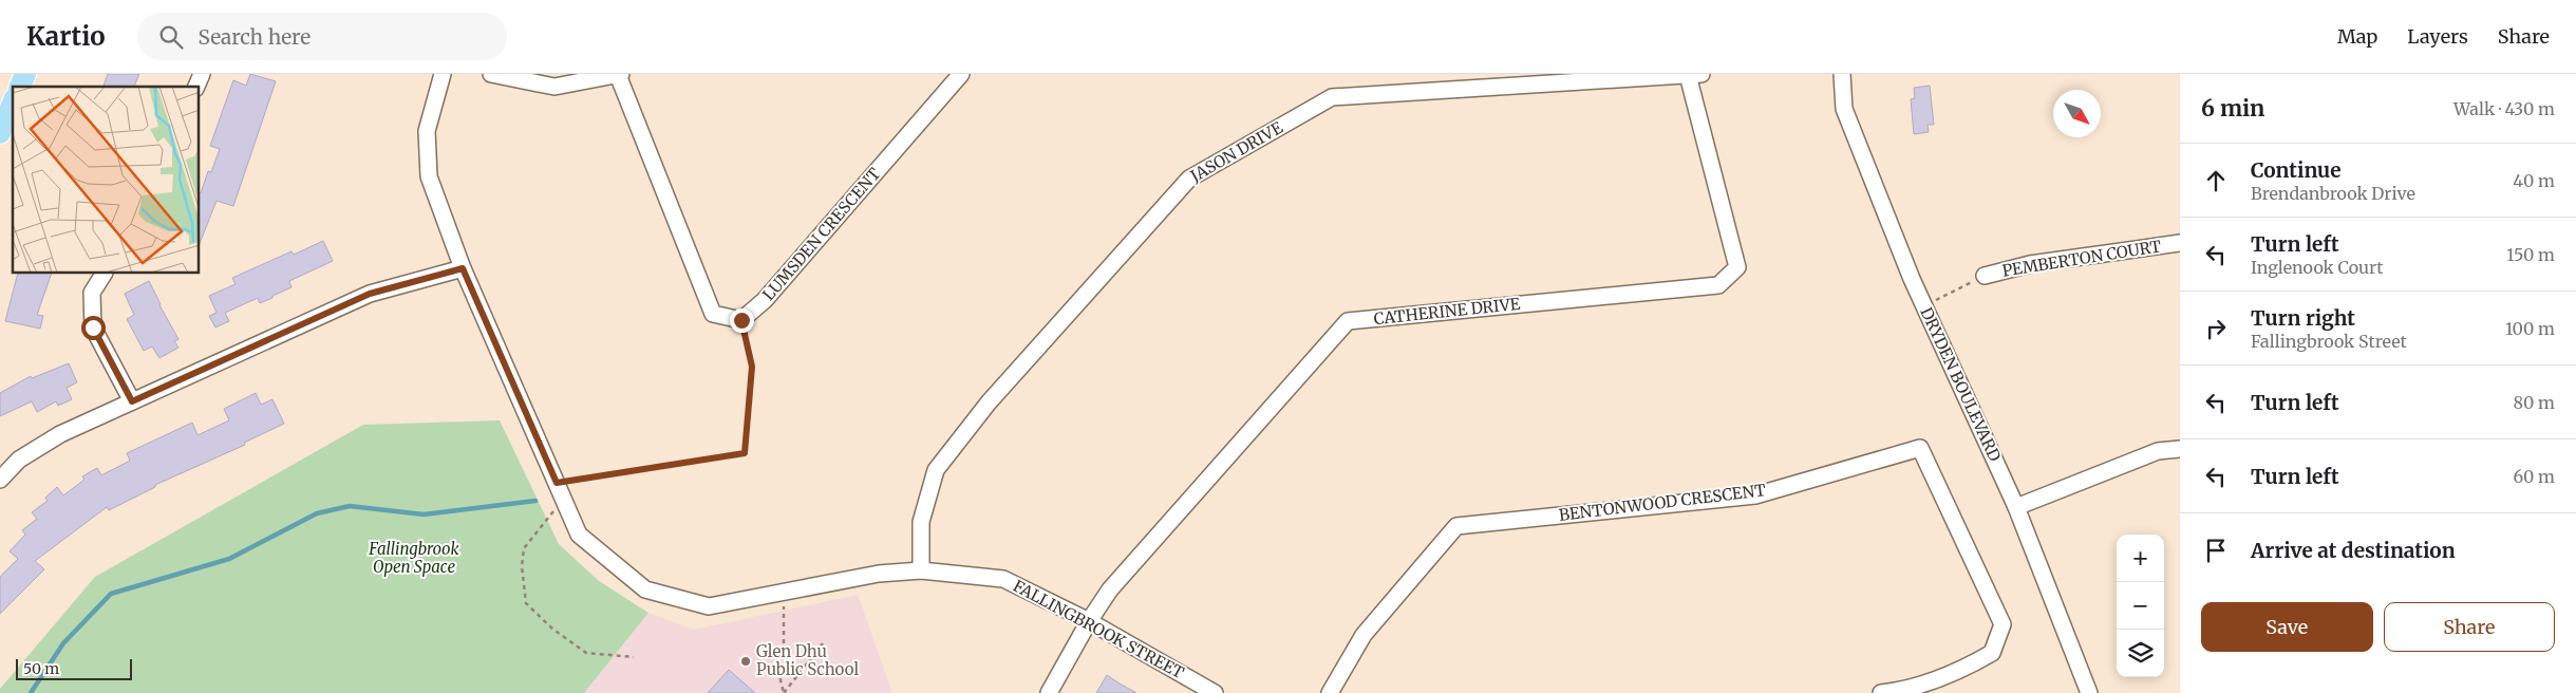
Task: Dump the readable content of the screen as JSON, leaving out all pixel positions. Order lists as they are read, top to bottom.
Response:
{
  "streets": {
    "street": [
      "JASON DRIVE",
      "LUMSDEN CRESCENT",
      "PEMBERTON COURT",
      "CATHERINE DRIVE",
      "DRYDEN BOULEVARD",
      "BENTONWOOD CRESCENT",
      "FALLINGBROOK STREET"
    ]
  },
  "crossings": [
    ["JASON DRIVE", "CATHERINE DRIVE"],
    ["JASON DRIVE", "FALLINGBROOK STREET"],
    ["CATHERINE DRIVE", "FALLINGBROOK STREET"]
  ],
  "parks": ["Fallingbrook Open Space"],
  "places": ["Glen Dhu Public School"],
  "scale_bar": "50 m",
  "north": "bottom right",
  "page": {
    "header": "Kartio",
    "search": "Search here",
    "nav": ["Map", "Layers", "Share"],
    "heading": ["6 min", "Walk · 430 m"],
    "list": [
      ["Continue", "Brendanbrook Drive", "40 m"],
      ["Turn left", "Inglenook Court", "150 m"],
      ["Turn right", "Fallingbrook Street", "100 m"],
      ["Turn left", "80 m"],
      ["Turn left", "60 m"],
      "Arrive at destination"
    ],
    "map_buttons": ["+", "−"],
    "buttons": ["Save", "Share"],
    "scale": "50 m"
  }
}
